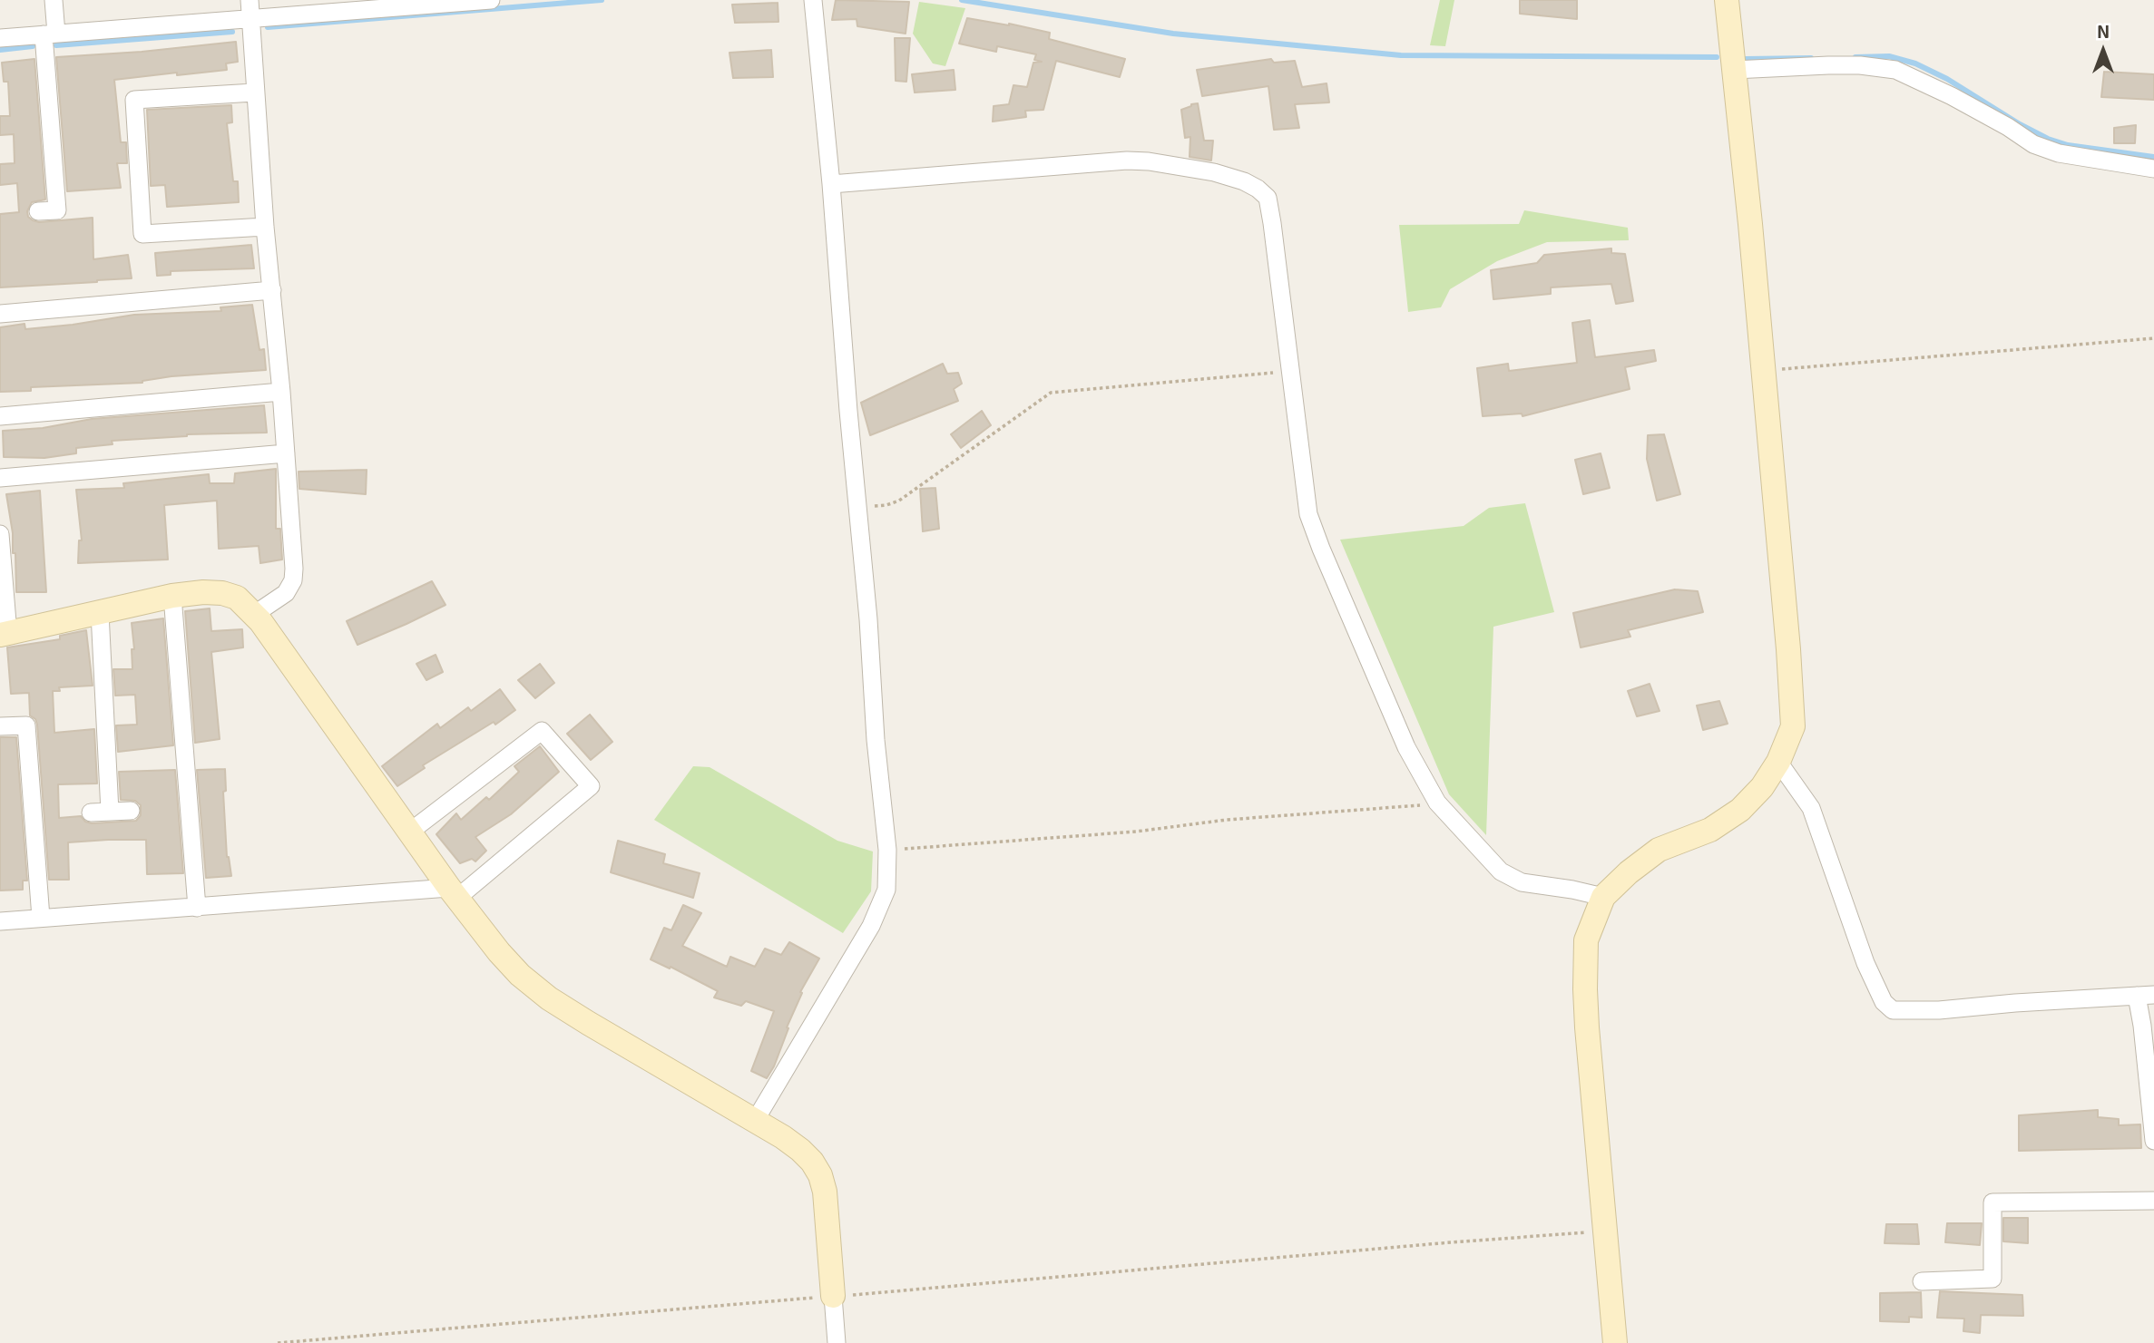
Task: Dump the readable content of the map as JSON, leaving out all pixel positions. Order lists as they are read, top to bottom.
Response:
{
  "north": "top"
}
